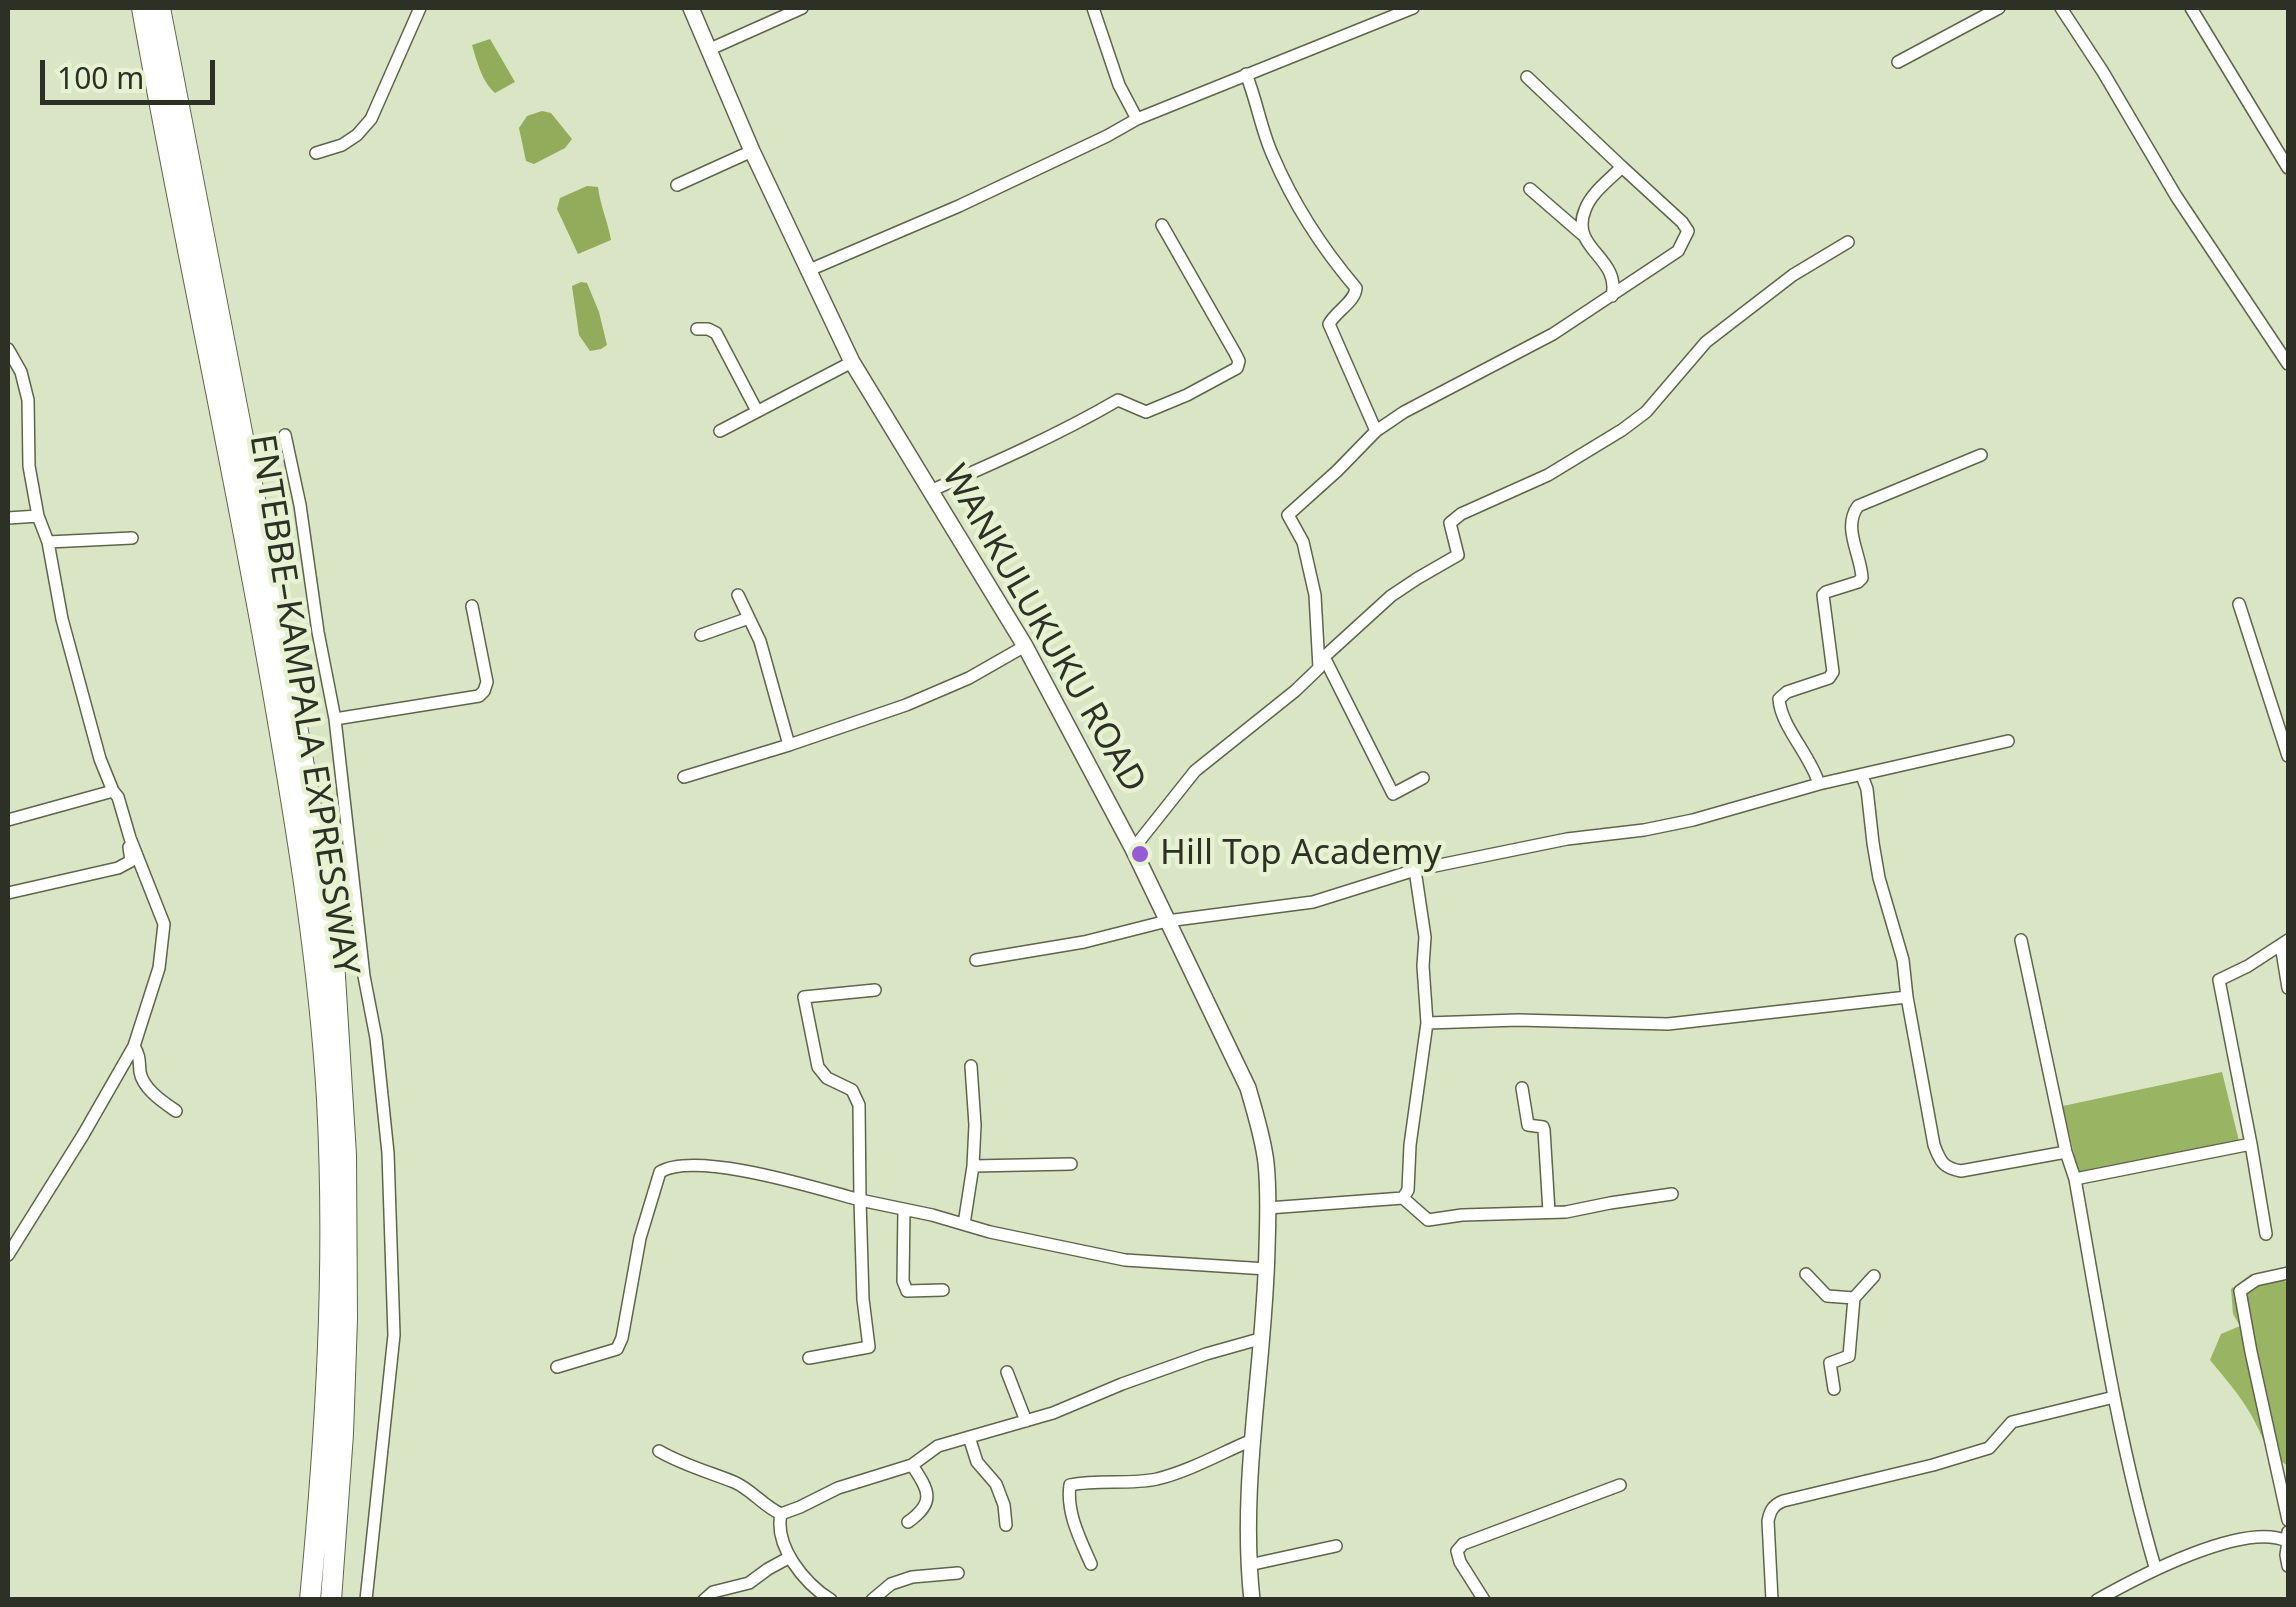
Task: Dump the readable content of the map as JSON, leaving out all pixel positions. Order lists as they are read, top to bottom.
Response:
{
  "streets": {
    "highway": ["ENTEBBE–KAMPALA EXPRESSWAY"],
    "main road": ["WANKULUKUKU ROAD"]
  },
  "places": ["Hill Top Academy"],
  "scale_bar": "100 m"
}
